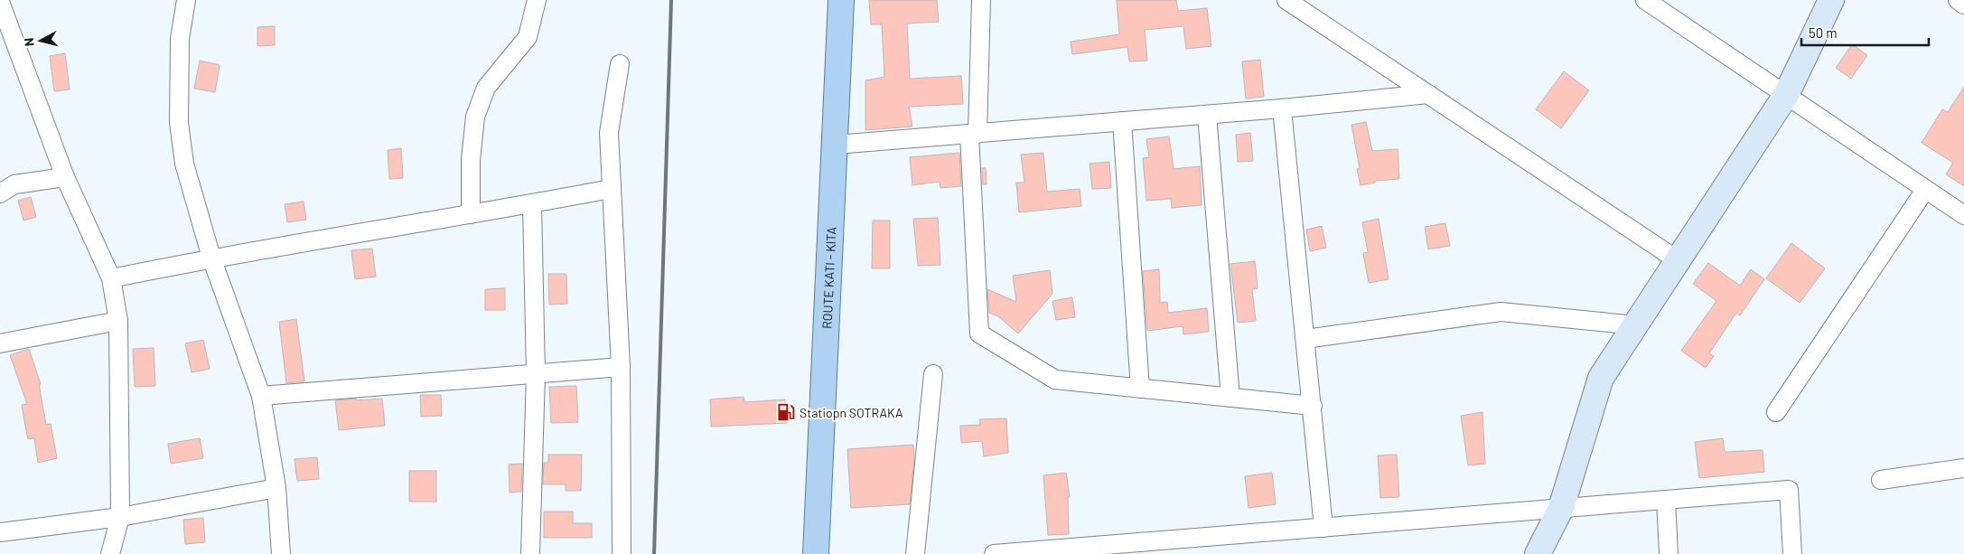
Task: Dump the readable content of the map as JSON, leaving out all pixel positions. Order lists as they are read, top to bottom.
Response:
{
  "streets": {
    "main road": ["ROUTE KATI - KITA"]
  },
  "places": {
    "fuel station": ["Statiopn SOTRAKA"]
  },
  "scale_bar": "50 m",
  "north": "left"
}
